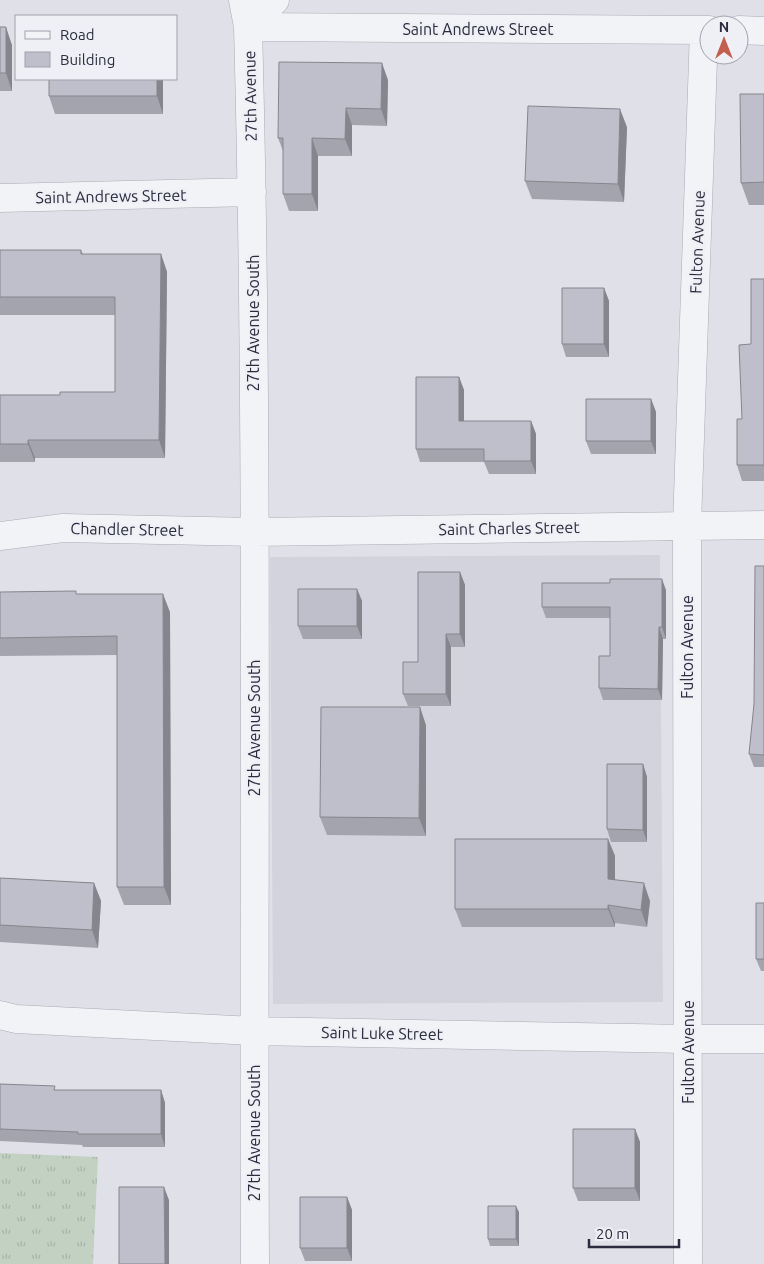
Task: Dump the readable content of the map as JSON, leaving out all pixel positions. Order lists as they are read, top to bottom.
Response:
{
  "streets": {
    "street": [
      "Saint Andrews Street",
      "27th Avenue",
      "Fulton Avenue",
      "27th Avenue South",
      "Saint Charles Street",
      "Chandler Street",
      "Saint Luke Street"
    ]
  },
  "crossings": [
    ["Saint Andrews Street", "27th Avenue"],
    ["Saint Andrews Street", "27th Avenue South"],
    ["27th Avenue", "27th Avenue South"],
    ["Fulton Avenue", "Saint Charles Street"],
    ["Fulton Avenue", "Saint Luke Street"],
    ["27th Avenue South", "Saint Charles Street"],
    ["27th Avenue South", "Chandler Street"],
    ["27th Avenue South", "Saint Luke Street"],
    ["Saint Charles Street", "Chandler Street"]
  ],
  "legend": ["Road", "Building"],
  "scale_bar": "20 m",
  "north": "top"
}
